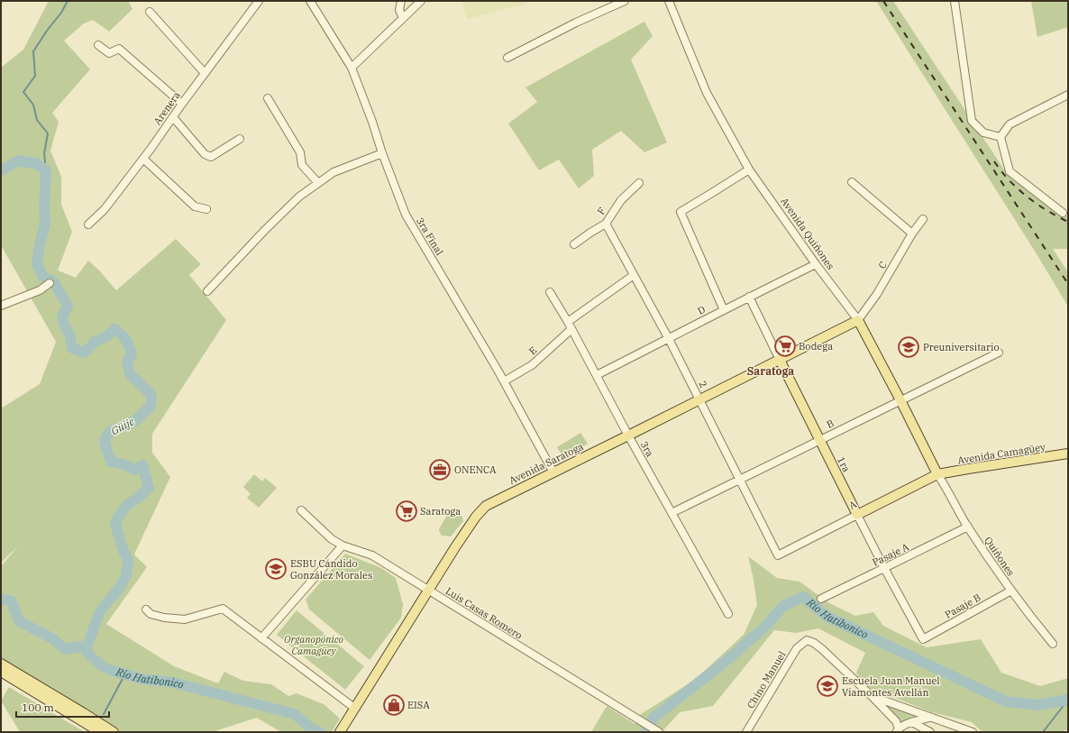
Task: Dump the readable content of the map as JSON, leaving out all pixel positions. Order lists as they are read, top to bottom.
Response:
{
  "streets": {
    "main road": [
      "Avenida Quiñones",
      "Avenida Camagüey",
      "Avenida Saratoga",
      "1ra",
      "A"
    ],
    "street": [
      "Arenera",
      "F",
      "3ra Final",
      "C",
      "D",
      "E",
      "2",
      "B",
      "3ra",
      "Pasaje A",
      "Quiñones",
      "Pasaje B",
      "Luis Casas Romero",
      "Chino Manuel"
    ]
  },
  "crossings": [
    ["F", "2"],
    ["Avenida Quiñones", "C"],
    ["Avenida Quiñones", "D"],
    ["Avenida Quiñones", "B"],
    ["Avenida Quiñones", "Avenida Camagüey"],
    ["Avenida Quiñones", "Avenida Saratoga"],
    ["Avenida Quiñones", "A"],
    ["Avenida Quiñones", "Quiñones"],
    ["3ra Final", "E"],
    ["3ra Final", "Avenida Saratoga"],
    ["C", "Avenida Saratoga"],
    ["D", "2"],
    ["D", "3ra"],
    ["D", "1ra"],
    ["E", "3ra"],
    ["2", "B"],
    ["2", "Avenida Saratoga"],
    ["2", "A"],
    ["B", "3ra"],
    ["B", "1ra"],
    ["3ra", "Avenida Saratoga"],
    ["Avenida Camagüey", "A"],
    ["Avenida Camagüey", "Quiñones"],
    ["Avenida Saratoga", "1ra"],
    ["Avenida Saratoga", "Luis Casas Romero"],
    ["1ra", "A"],
    ["1ra", "Pasaje A"],
    ["1ra", "Pasaje B"],
    ["A", "Quiñones"],
    ["Pasaje A", "Quiñones"],
    ["Quiñones", "Pasaje B"]
  ],
  "districts": ["Saratoga"],
  "water": ["Güije", "Río Hatibonico"],
  "parks": ["Organopónico Camagüey"],
  "places": {
    "supermarket": ["Bodega", "Saratoga"],
    "school or university": ["Preuniversitario", "ESBU Cándido González Morales", "Escuela Juan Manuel Viamontes Avellán"],
    "office": ["ONENCA"],
    "shop": ["EISA"]
  },
  "scale_bar": "100 m"
}
